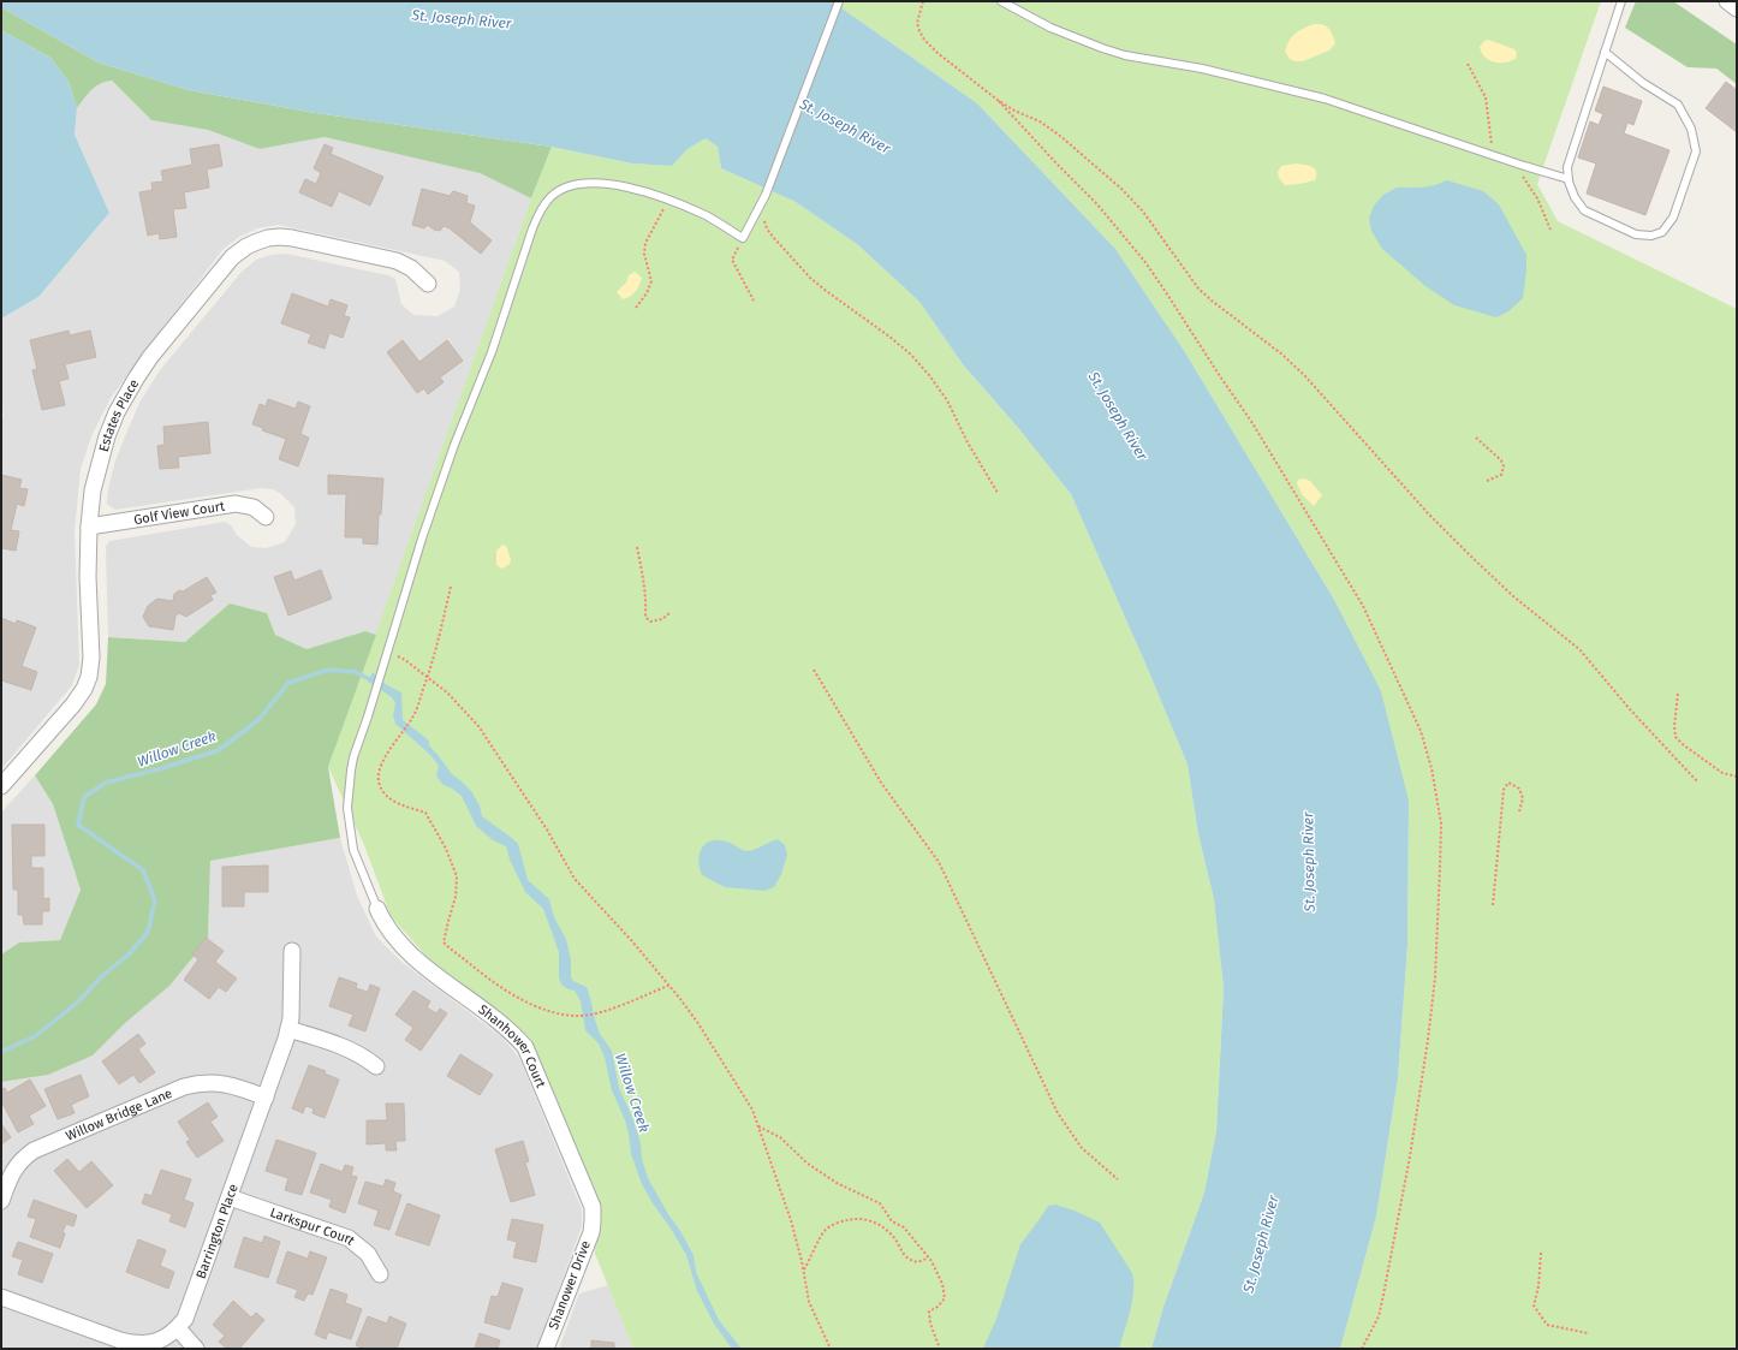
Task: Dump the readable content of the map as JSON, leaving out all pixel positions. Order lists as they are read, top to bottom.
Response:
{
  "streets": {
    "street": [
      "Estates Place",
      "Golf View Court",
      "Shanhower Court",
      "Willow Bridge Lane",
      "Larkspur Court",
      "Barrington Place",
      "Shanower Drive"
    ]
  },
  "crossings": [
    ["Estates Place", "Golf View Court"],
    ["Shanhower Court", "Shanower Drive"],
    ["Willow Bridge Lane", "Barrington Place"],
    ["Larkspur Court", "Barrington Place"]
  ],
  "water": ["St. Joseph River", "Willow Creek"]
}
